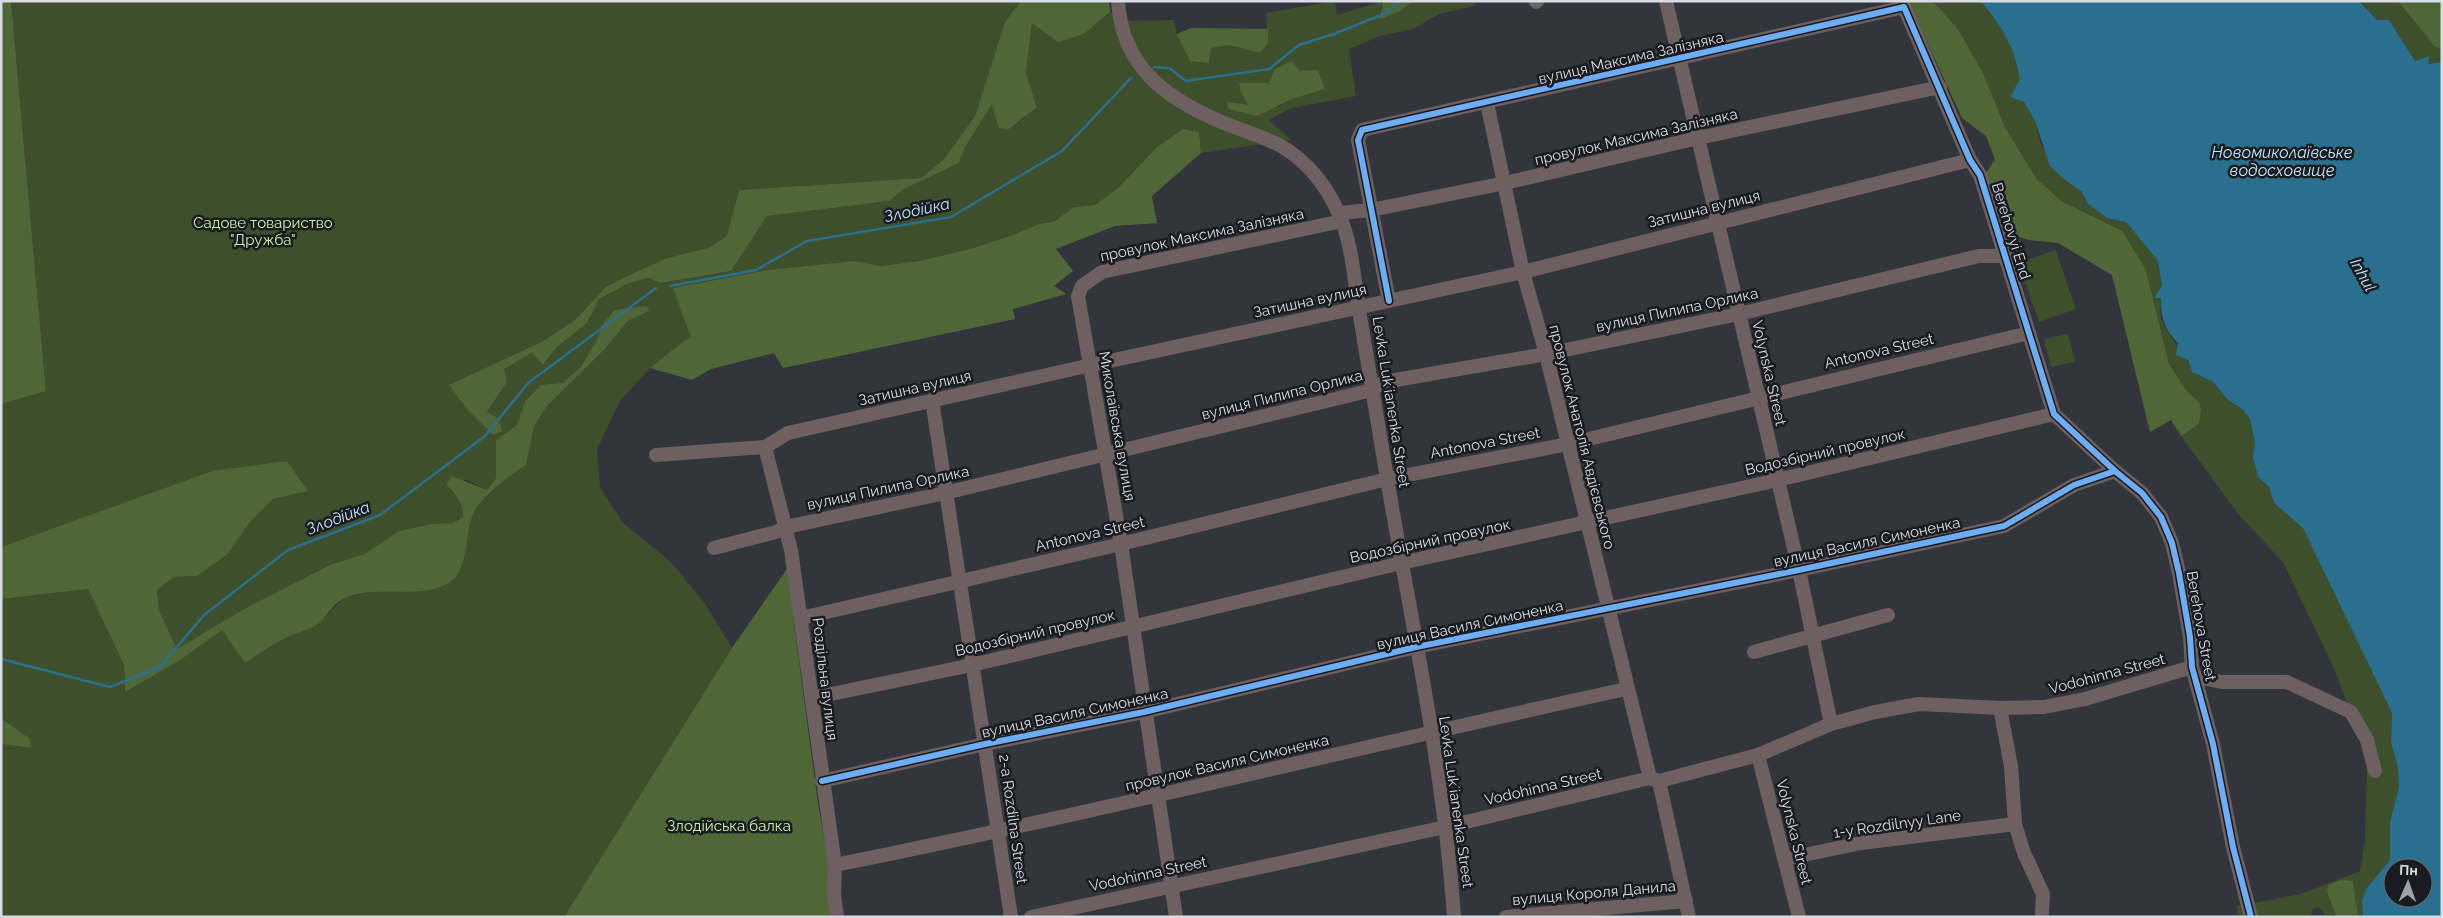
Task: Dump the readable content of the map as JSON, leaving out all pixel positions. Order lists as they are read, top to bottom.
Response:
{
  "streets": {
    "street": [
      "вулиця Максима Залізняка",
      "провулок Максима Залізняка",
      "Затишна вулиця",
      "Berehovyi End",
      "вулиця Пилипа Орлика",
      "Antonova Street",
      "Volynska Street",
      "Levka Lukʼianenka Street",
      "Миколаївська вулиця",
      "провулок Анатолія Авдієвського",
      "Водозбірний провулок",
      "вулиця Василя Симоненка",
      "Berehova Street",
      "Vodohinna Street",
      "Роздільна вулиця",
      "провулок Василя Симоненка",
      "2-a Rozdilna Street",
      "1-y Rozdilnyy Lane",
      "вулиця Короля Данила"
    ]
  },
  "crossings": [
    ["вулиця Максима Залізняка", "провулок Максима Залізняка"],
    ["вулиця Максима Залізняка", "Berehovyi End"],
    ["вулиця Максима Залізняка", "Volynska Street"],
    ["вулиця Максима Залізняка", "провулок Анатолія Авдієвського"],
    ["провулок Максима Залізняка", "Berehovyi End"],
    ["провулок Максима Залізняка", "Volynska Street"],
    ["провулок Максима Залізняка", "Levka Lukʼianenka Street"],
    ["провулок Максима Залізняка", "Миколаївська вулиця"],
    ["провулок Максима Залізняка", "провулок Анатолія Авдієвського"],
    ["Затишна вулиця", "Berehovyi End"],
    ["Затишна вулиця", "Volynska Street"],
    ["Затишна вулиця", "Levka Lukʼianenka Street"],
    ["Затишна вулиця", "Миколаївська вулиця"],
    ["Затишна вулиця", "провулок Анатолія Авдієвського"],
    ["Затишна вулиця", "Роздільна вулиця"],
    ["Затишна вулиця", "2-a Rozdilna Street"],
    ["Berehovyi End", "вулиця Пилипа Орлика"],
    ["Berehovyi End", "Antonova Street"],
    ["Berehovyi End", "Водозбірний провулок"],
    ["Berehovyi End", "Berehova Street"],
    ["вулиця Пилипа Орлика", "Volynska Street"],
    ["вулиця Пилипа Орлика", "Levka Lukʼianenka Street"],
    ["вулиця Пилипа Орлика", "Миколаївська вулиця"],
    ["вулиця Пилипа Орлика", "провулок Анатолія Авдієвського"],
    ["вулиця Пилипа Орлика", "Роздільна вулиця"],
    ["вулиця Пилипа Орлика", "2-a Rozdilna Street"],
    ["Antonova Street", "Volynska Street"],
    ["Antonova Street", "Levka Lukʼianenka Street"],
    ["Antonova Street", "Миколаївська вулиця"],
    ["Antonova Street", "провулок Анатолія Авдієвського"],
    ["Antonova Street", "Роздільна вулиця"],
    ["Antonova Street", "2-a Rozdilna Street"],
    ["Volynska Street", "Водозбірний провулок"],
    ["Volynska Street", "вулиця Василя Симоненка"],
    ["Volynska Street", "Vodohinna Street"],
    ["Volynska Street", "1-y Rozdilnyy Lane"],
    ["Levka Lukʼianenka Street", "Водозбірний провулок"],
    ["Levka Lukʼianenka Street", "вулиця Василя Симоненка"],
    ["Levka Lukʼianenka Street", "Vodohinna Street"],
    ["Levka Lukʼianenka Street", "провулок Василя Симоненка"],
    ["Миколаївська вулиця", "Водозбірний провулок"],
    ["Миколаївська вулиця", "вулиця Василя Симоненка"],
    ["Миколаївська вулиця", "Vodohinna Street"],
    ["Миколаївська вулиця", "провулок Василя Симоненка"],
    ["провулок Анатолія Авдієвського", "Водозбірний провулок"],
    ["провулок Анатолія Авдієвського", "вулиця Василя Симоненка"],
    ["провулок Анатолія Авдієвського", "Vodohinna Street"],
    ["провулок Анатолія Авдієвського", "провулок Василя Симоненка"],
    ["провулок Анатолія Авдієвського", "вулиця Короля Данила"],
    ["Водозбірний провулок", "Berehova Street"],
    ["Водозбірний провулок", "Роздільна вулиця"],
    ["Водозбірний провулок", "2-a Rozdilna Street"],
    ["вулиця Василя Симоненка", "Berehova Street"],
    ["вулиця Василя Симоненка", "Роздільна вулиця"],
    ["вулиця Василя Симоненка", "2-a Rozdilna Street"],
    ["Berehova Street", "Vodohinna Street"],
    ["Роздільна вулиця", "провулок Василя Симоненка"],
    ["провулок Василя Симоненка", "2-a Rozdilna Street"]
  ],
  "water": ["Новомиколаївське водосховище", "Злодійка", "Inhul"],
  "parks": ["Садове товариство \"Дружба\"", "Злодійська балка"],
  "north": "top"
}
